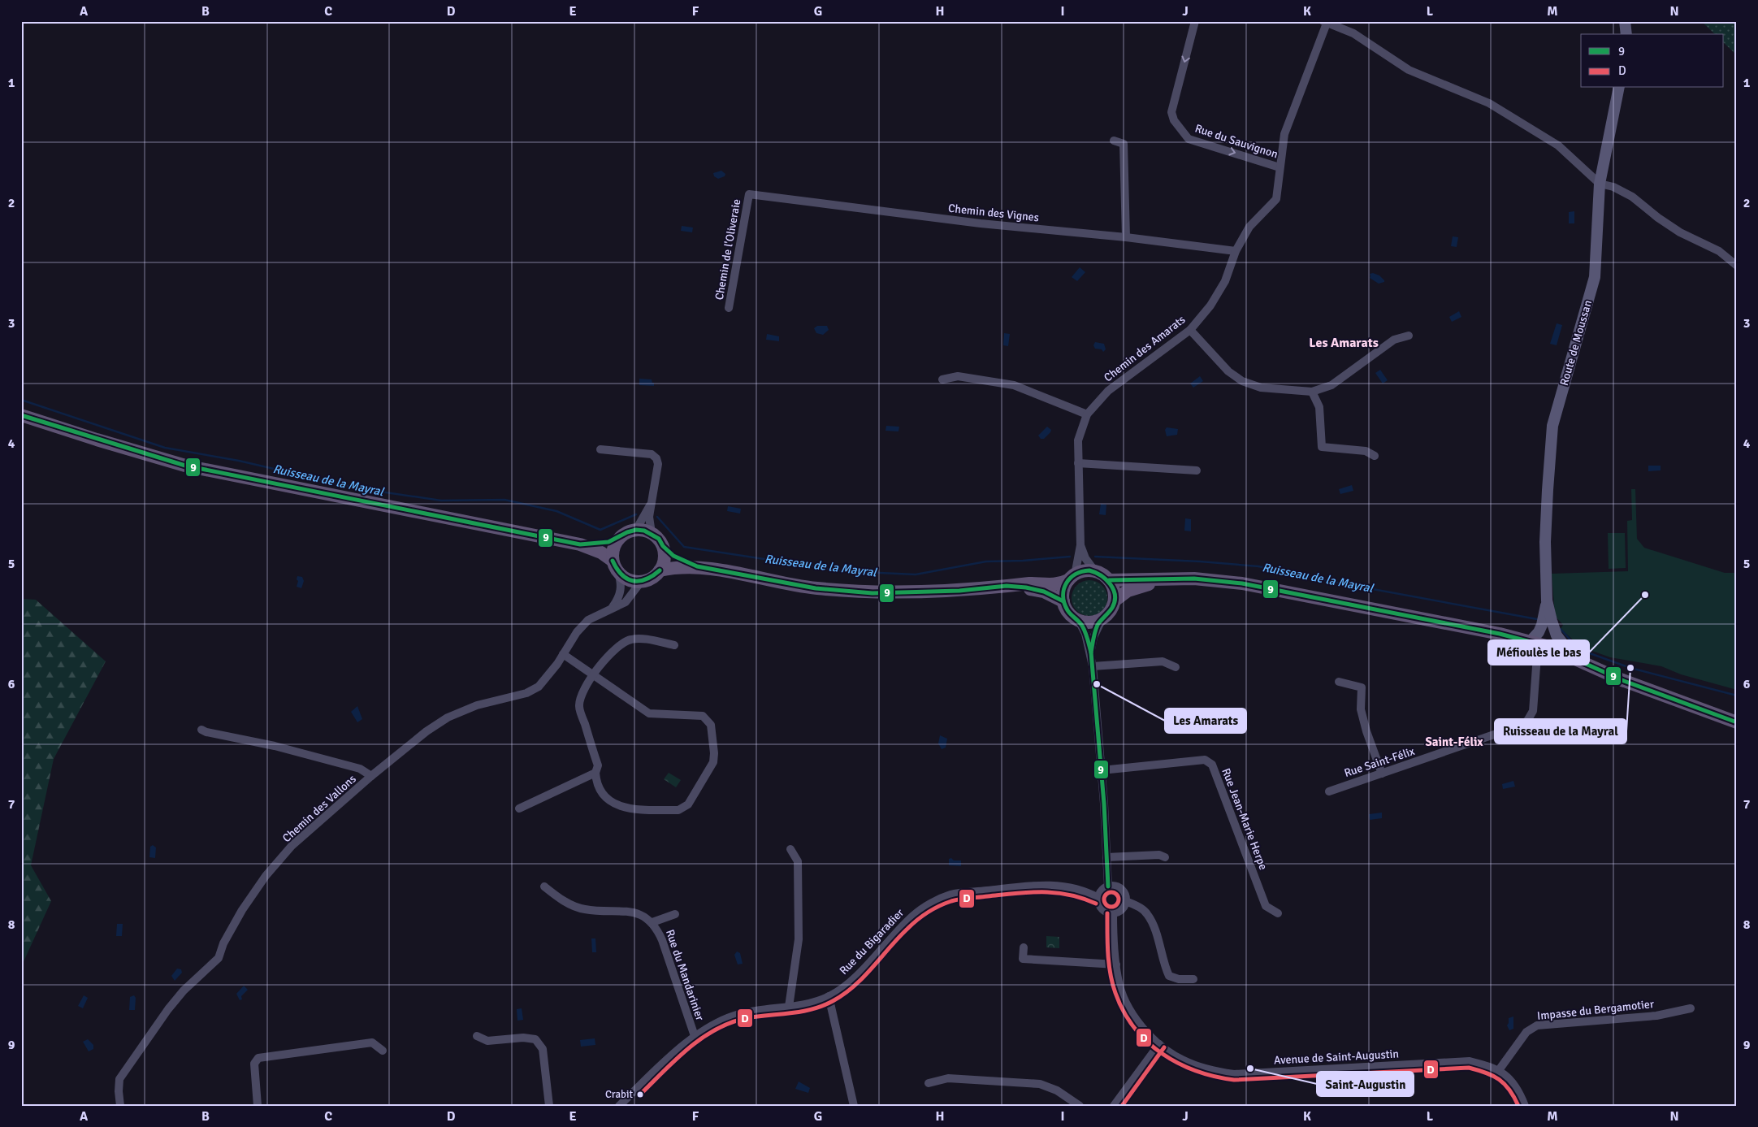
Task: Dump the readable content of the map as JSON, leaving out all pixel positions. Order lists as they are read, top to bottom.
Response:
{
  "streets": {
    "street": [
      "Rue du Sauvignon",
      "Chemin des Vignes",
      "Chemin de l'Oliveraie",
      "Route de Moussan",
      "Chemin des Amarats",
      "Rue Saint-Félix",
      "Chemin des Vallons",
      "Rue Jean-Marie Herpe",
      "Rue du Bigaradier",
      "Rue du Mandarinier",
      "Impasse du Bergamotier",
      "Avenue de Saint-Augustin"
    ]
  },
  "crossings": [
    ["Rue du Sauvignon", "Chemin des Amarats"],
    ["Chemin des Vignes", "Chemin de l'Oliveraie"],
    ["Chemin des Vignes", "Chemin des Amarats"],
    ["Rue du Bigaradier", "Rue du Mandarinier"],
    ["Rue du Bigaradier", "Avenue de Saint-Augustin"],
    ["Impasse du Bergamotier", "Avenue de Saint-Augustin"]
  ],
  "districts": ["Les Amarats", "Saint-Félix"],
  "water": ["Ruisseau de la Mayral"],
  "places": [
    "Méfioulès le bas",
    "Ruisseau de la Mayral",
    "Les Amarats",
    "Saint-Augustin",
    "Crabit"
  ],
  "lines": ["transit line 9", "transit line D"],
  "legend": ["9", "D"],
  "grid": {
    "columns": [
      "A",
      "B",
      "C",
      "D",
      "E",
      "F",
      "G",
      "H",
      "I",
      "J",
      "K",
      "L",
      "M",
      "N"
    ],
    "rows": [
      "1",
      "2",
      "3",
      "4",
      "5",
      "6",
      "7",
      "8",
      "9"
    ]
  }
}
